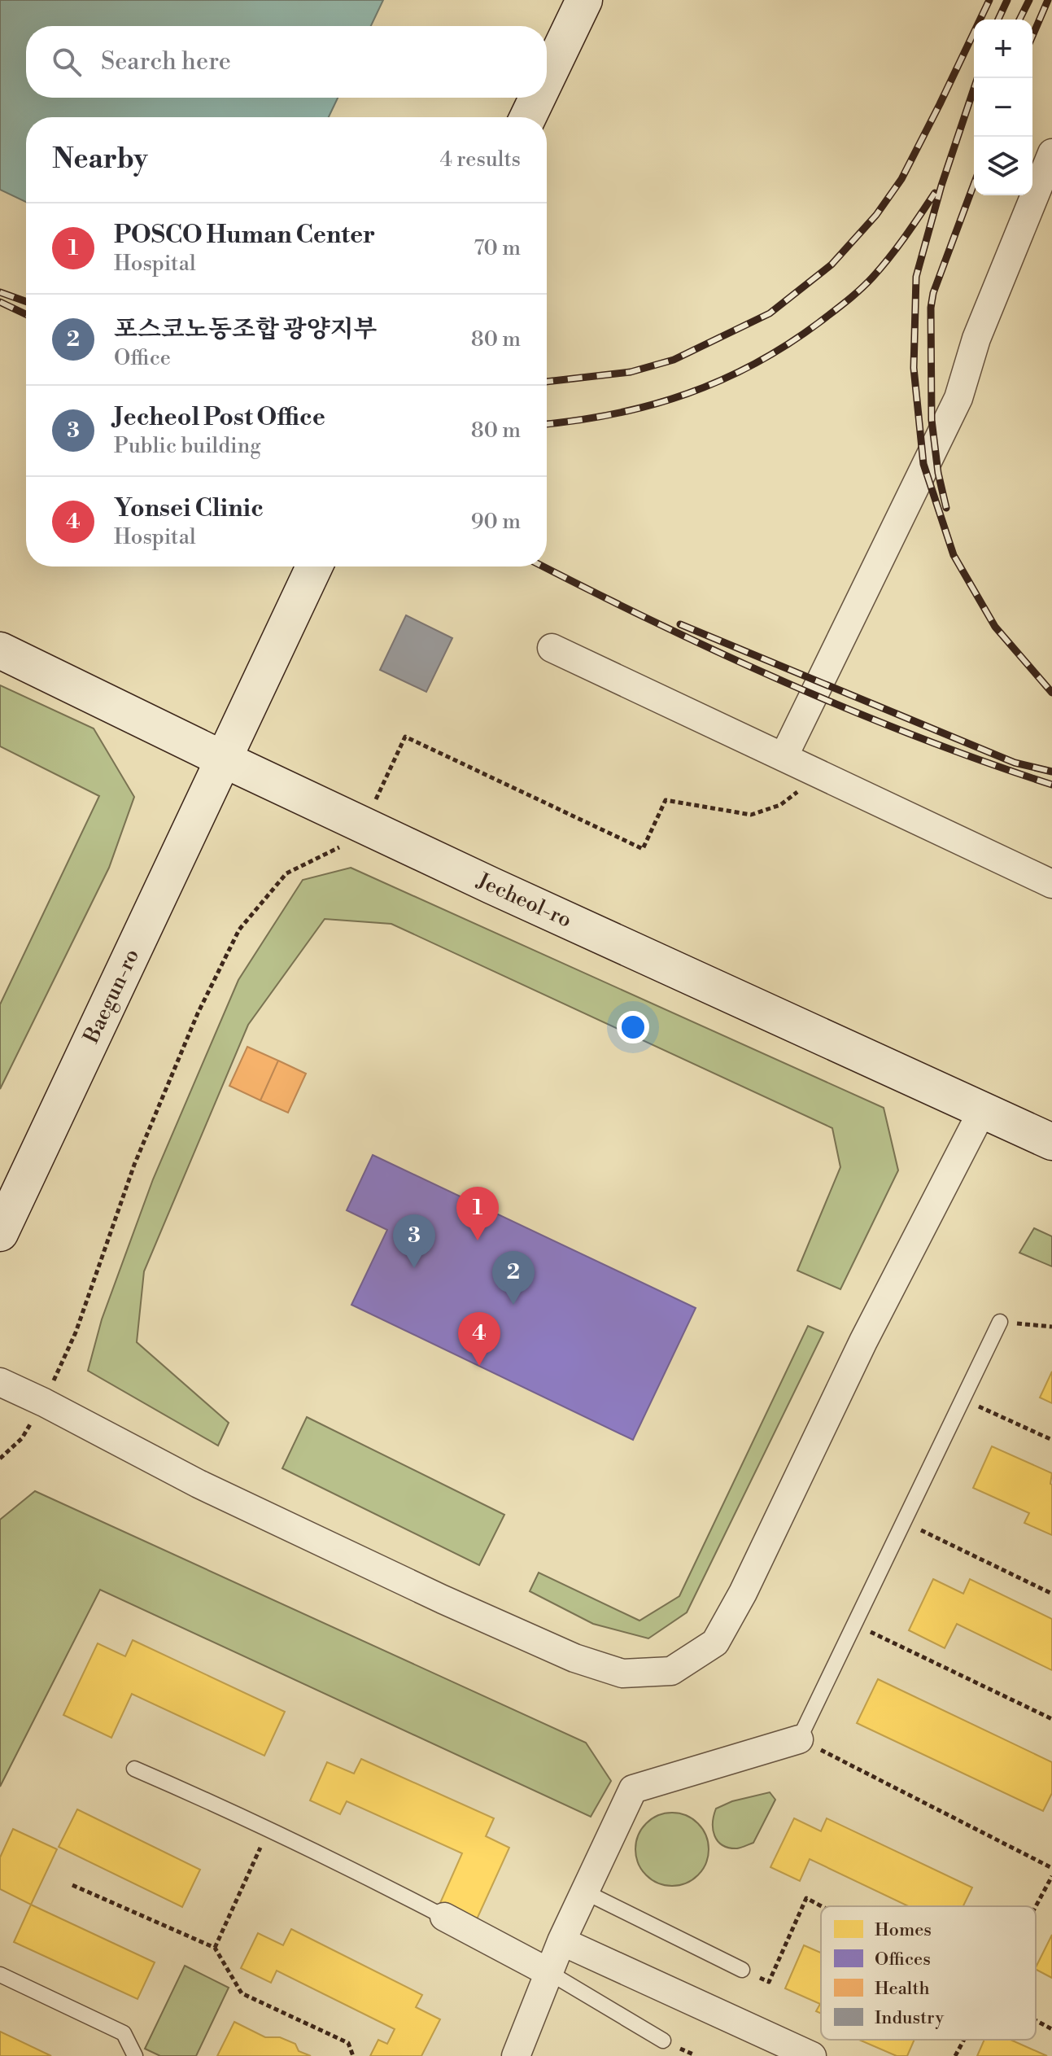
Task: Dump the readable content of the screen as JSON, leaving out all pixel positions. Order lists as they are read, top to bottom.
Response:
{
  "streets": {
    "main road": ["Jecheol-ro", "Baegun-ro"]
  },
  "crossings": [
    ["Jecheol-ro", "Baegun-ro"]
  ],
  "legend": [
    "Homes",
    "Offices",
    "Health",
    "Industry"
  ],
  "page": {
    "map_buttons": ["+", "−"],
    "search": "Search here",
    "heading": ["Nearby", "4 results"],
    "list": [
      {
        "mark": "1",
        "name": "POSCO Human Center",
        "note": "Hospital",
        "value": "70 m"
      },
      {
        "mark": "2",
        "name": "포스코노동조합 광양지부",
        "note": "Office",
        "value": "80 m"
      },
      {
        "mark": "3",
        "name": "Jecheol Post Office",
        "note": "Public building",
        "value": "80 m"
      },
      {
        "mark": "4",
        "name": "Yonsei Clinic",
        "note": "Hospital",
        "value": "90 m"
      }
    ],
    "pins": [
      "1",
      "3",
      "2",
      "4"
    ]
  }
}
